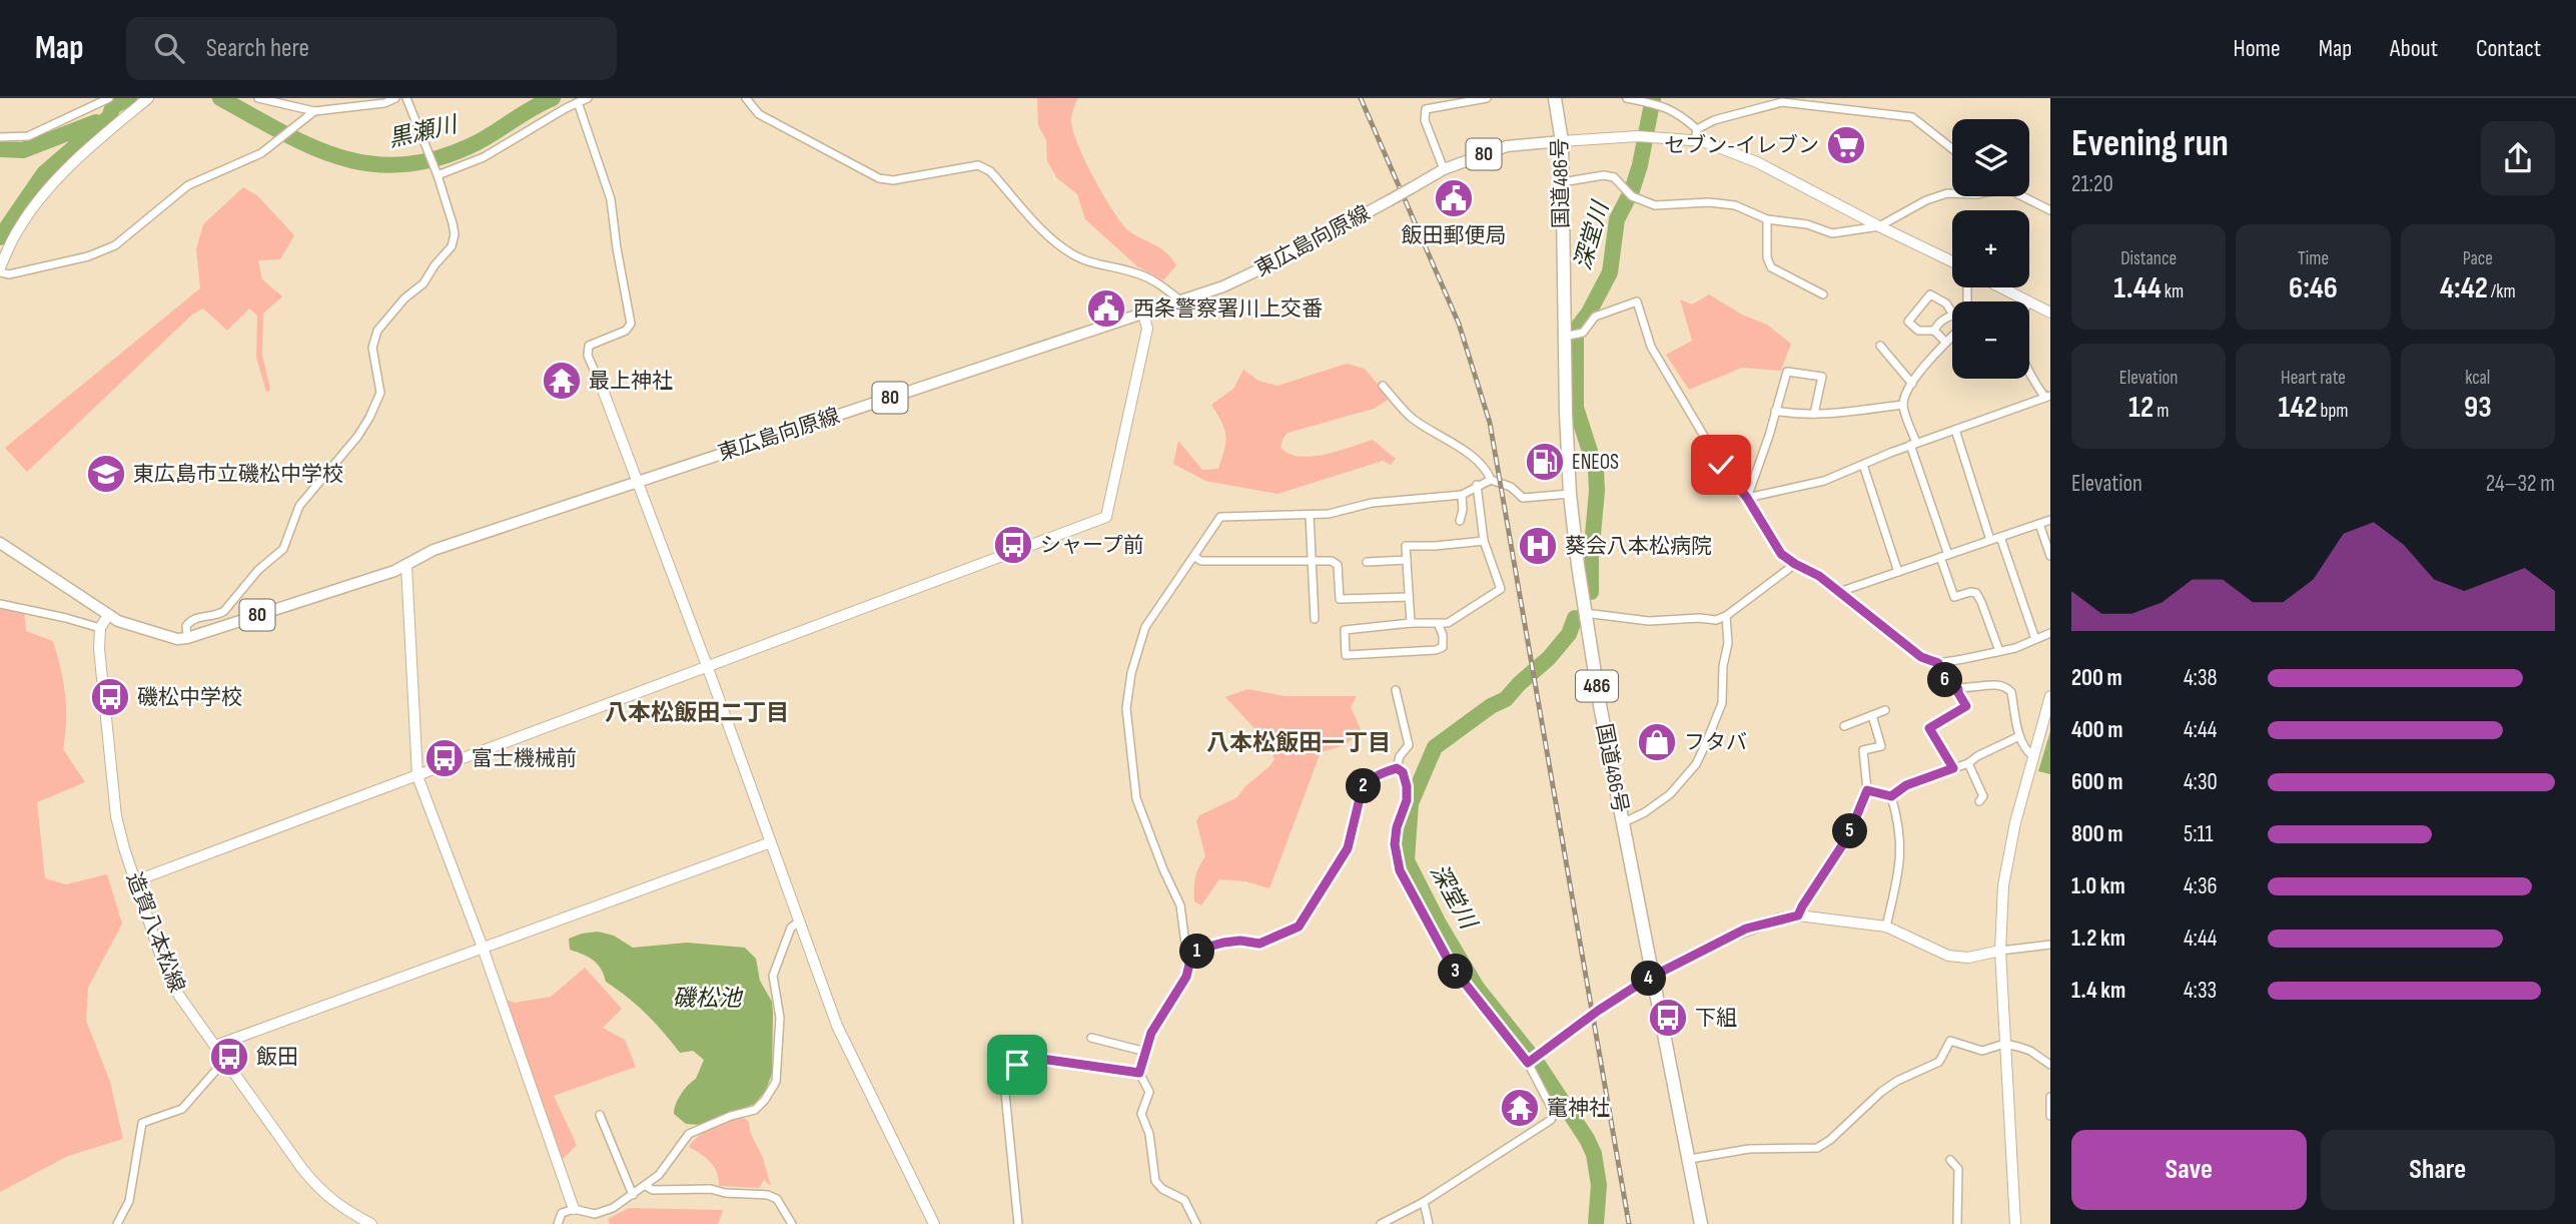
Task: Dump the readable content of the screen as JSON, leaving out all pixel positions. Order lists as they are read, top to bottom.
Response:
{
  "streets": {
    "highway": ["国道486号", "486"],
    "main road": ["80", "東広島向原線"],
    "street": ["造賀八本松線"]
  },
  "crossings": [
    ["国道486号", "東広島向原線"]
  ],
  "districts": ["八本松飯田二丁目", "八本松飯田一丁目"],
  "water": ["黒瀬川", "深堂川", "磯松池"],
  "places": {
    "supermarket": ["セブン-イレブン"],
    "public building": ["飯田郵便局", "西条警察署川上交番"],
    "temple": ["最上神社", "竃神社"],
    "fuel station": ["ENEOS"],
    "school or university": ["東広島市立磯松中学校"],
    "bus stop": [
      "シャープ前",
      "磯松中学校",
      "富士機械前",
      "下組",
      "飯田"
    ],
    "hospital": ["葵会八本松病院"],
    "shop": ["フタバ"]
  },
  "page": {
    "header": "Map",
    "search": "Search here",
    "nav": [
      "Home",
      "Map",
      "About",
      "Contact"
    ],
    "heading": ["Evening run", "21:20"],
    "map_buttons": ["+", "−"],
    "stats": [
      ["Distance", "1.44 km"],
      ["Time", "6:46"],
      ["Pace", "4:42 /km"],
      ["Elevation", "12 m"],
      ["Heart rate", "142 bpm"],
      ["kcal", "93"]
    ],
    "chart": ["Elevation", "24–32 m"],
    "list": [
      {
        "name": "200 m",
        "note": "4:38"
      },
      {
        "name": "400 m",
        "note": "4:44"
      },
      {
        "name": "600 m",
        "note": "4:30"
      },
      {
        "name": "800 m",
        "note": "5:11"
      },
      {
        "name": "1.0 km",
        "note": "4:36"
      },
      {
        "name": "1.2 km",
        "note": "4:44"
      },
      {
        "name": "1.4 km",
        "note": "4:33"
      }
    ],
    "pins": [
      "6",
      "2",
      "5",
      "1",
      "3",
      "4"
    ],
    "buttons": ["Save", "Share"]
  }
}
